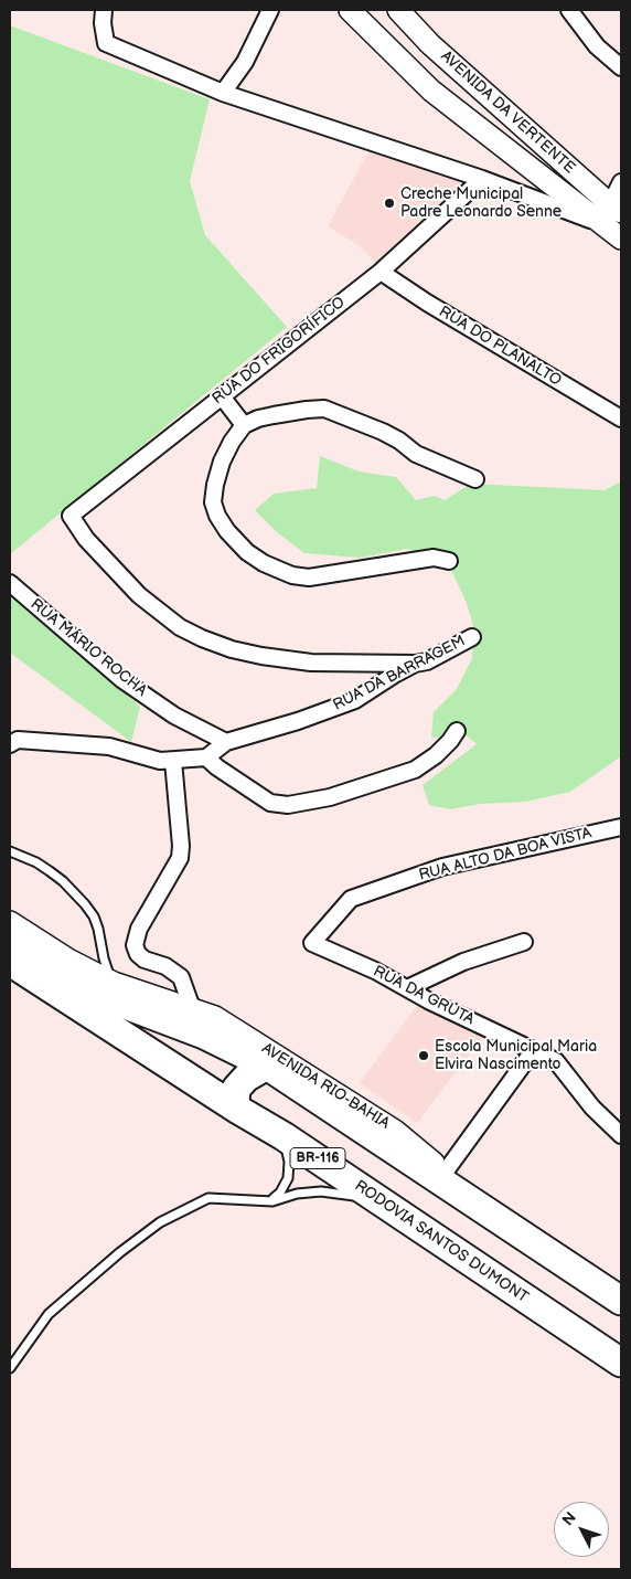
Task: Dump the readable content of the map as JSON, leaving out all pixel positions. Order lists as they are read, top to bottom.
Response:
{
  "streets": {
    "highway": ["BR-116", "RODOVIA SANTOS DUMONT"],
    "street": [
      "AVENIDA DA VERTENTE",
      "RUA DO PLANALTO",
      "RUA DO FRIGORÍFICO",
      "RUA MÁRIO ROCHA",
      "RUA DA BARRAGEM",
      "RUA ALTO DA BOA VISTA",
      "RUA DA GRUTA",
      "AVENIDA RIO-BAHIA"
    ]
  },
  "crossings": [
    ["RUA DO PLANALTO", "RUA DO FRIGORÍFICO"],
    ["RUA DO FRIGORÍFICO", "RUA DA BARRAGEM"],
    ["RUA MÁRIO ROCHA", "RUA DA BARRAGEM"],
    ["RUA ALTO DA BOA VISTA", "RUA DA GRUTA"]
  ],
  "places": ["Creche Municipal Padre Leonardo Senne", "Escola Municipal Maria Elvira Nascimento"],
  "north": "top left"
}
